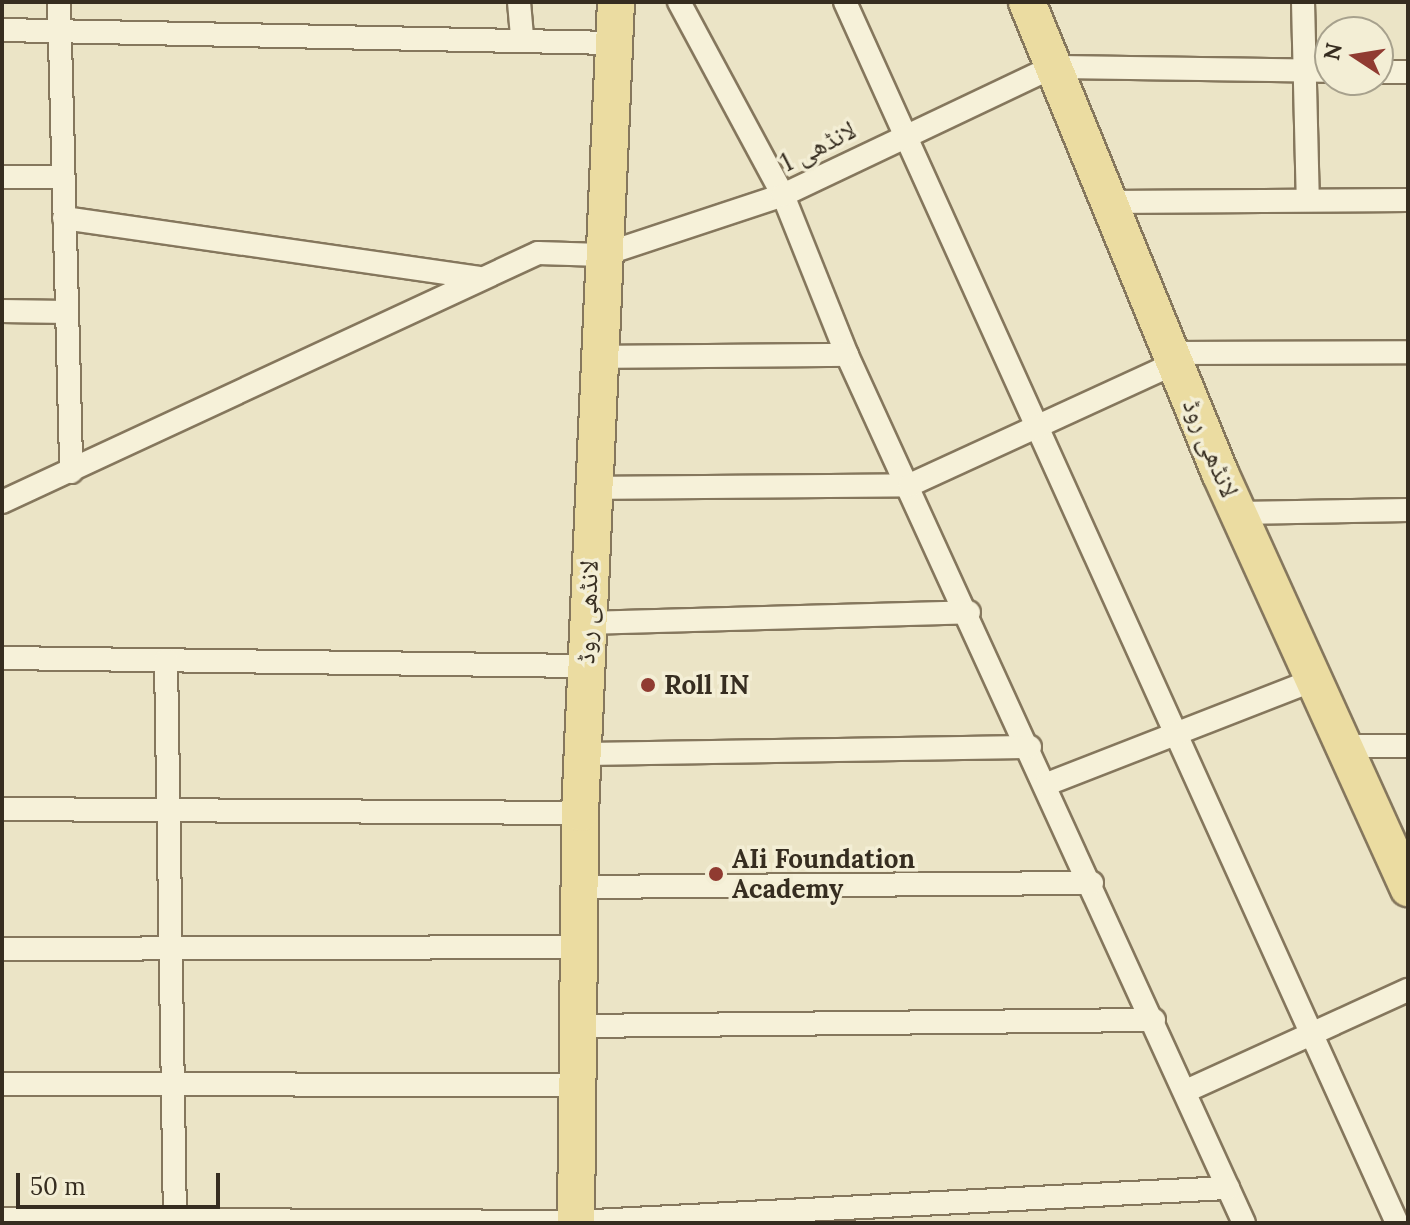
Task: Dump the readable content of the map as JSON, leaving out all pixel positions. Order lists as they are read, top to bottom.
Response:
{
  "streets": {
    "main road": ["لانڈھی روڈ"],
    "street": ["لانڈھی 1"]
  },
  "crossings": [
    ["لانڈھی 1", "لانڈھی روڈ"]
  ],
  "places": ["Roll IN", "AIi Foundation Academy"],
  "scale_bar": "50 m",
  "north": "left"
}
